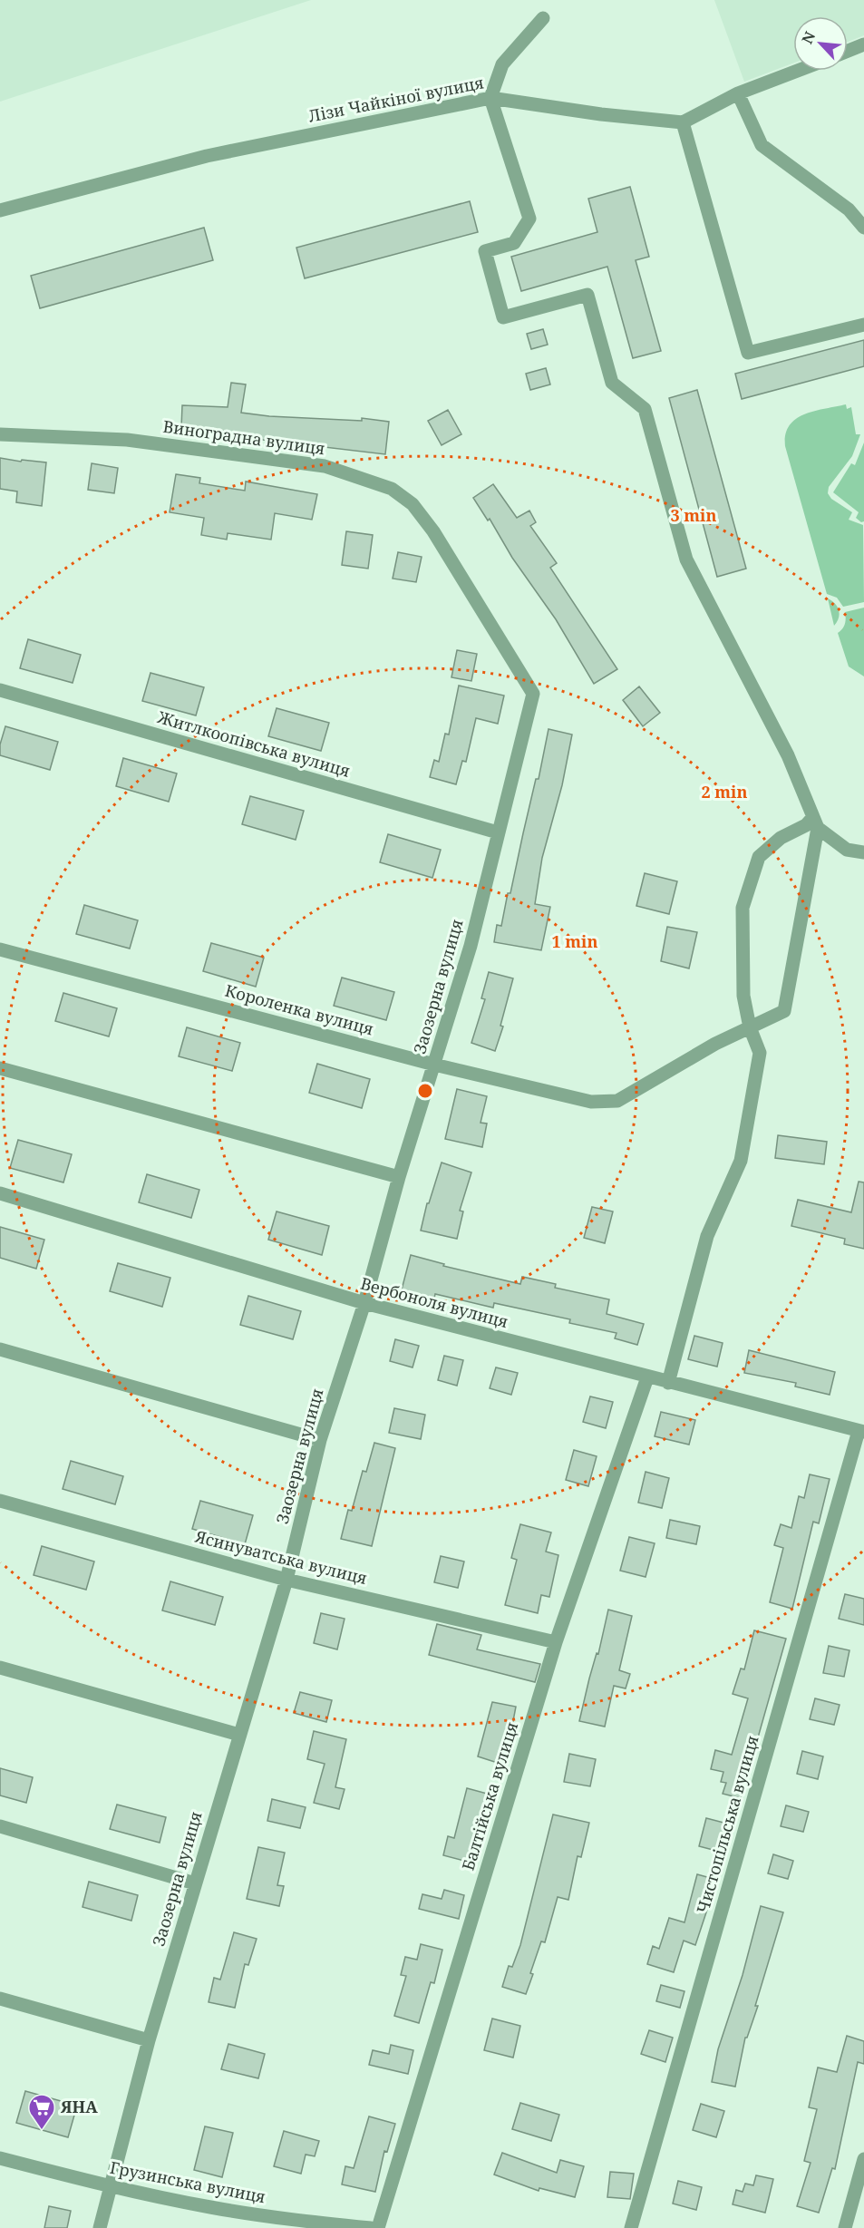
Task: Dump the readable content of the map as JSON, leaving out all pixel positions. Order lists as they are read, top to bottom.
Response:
{
  "streets": {
    "street": [
      "Лізи Чайкіної вулиця",
      "Виноградна вулиця",
      "Житлкоопівська вулиця",
      "Заозерна вулиця",
      "Короленка вулиця",
      "Вербоноля вулиця",
      "Ясинуватська вулиця",
      "Балтійська вулиця",
      "Чистопільська вулиця",
      "Грузинська вулиця"
    ]
  },
  "crossings": [
    ["Виноградна вулиця", "Заозерна вулиця"],
    ["Житлкоопівська вулиця", "Заозерна вулиця"],
    ["Заозерна вулиця", "Короленка вулиця"],
    ["Заозерна вулиця", "Вербоноля вулиця"],
    ["Заозерна вулиця", "Ясинуватська вулиця"],
    ["Заозерна вулиця", "Грузинська вулиця"],
    ["Вербоноля вулиця", "Балтійська вулиця"],
    ["Вербоноля вулиця", "Чистопільська вулиця"],
    ["Ясинуватська вулиця", "Балтійська вулиця"]
  ],
  "places": {
    "supermarket": ["ЯНА"]
  },
  "north": "top left",
  "rings": ["3 min", "2 min", "1 min"]
}
